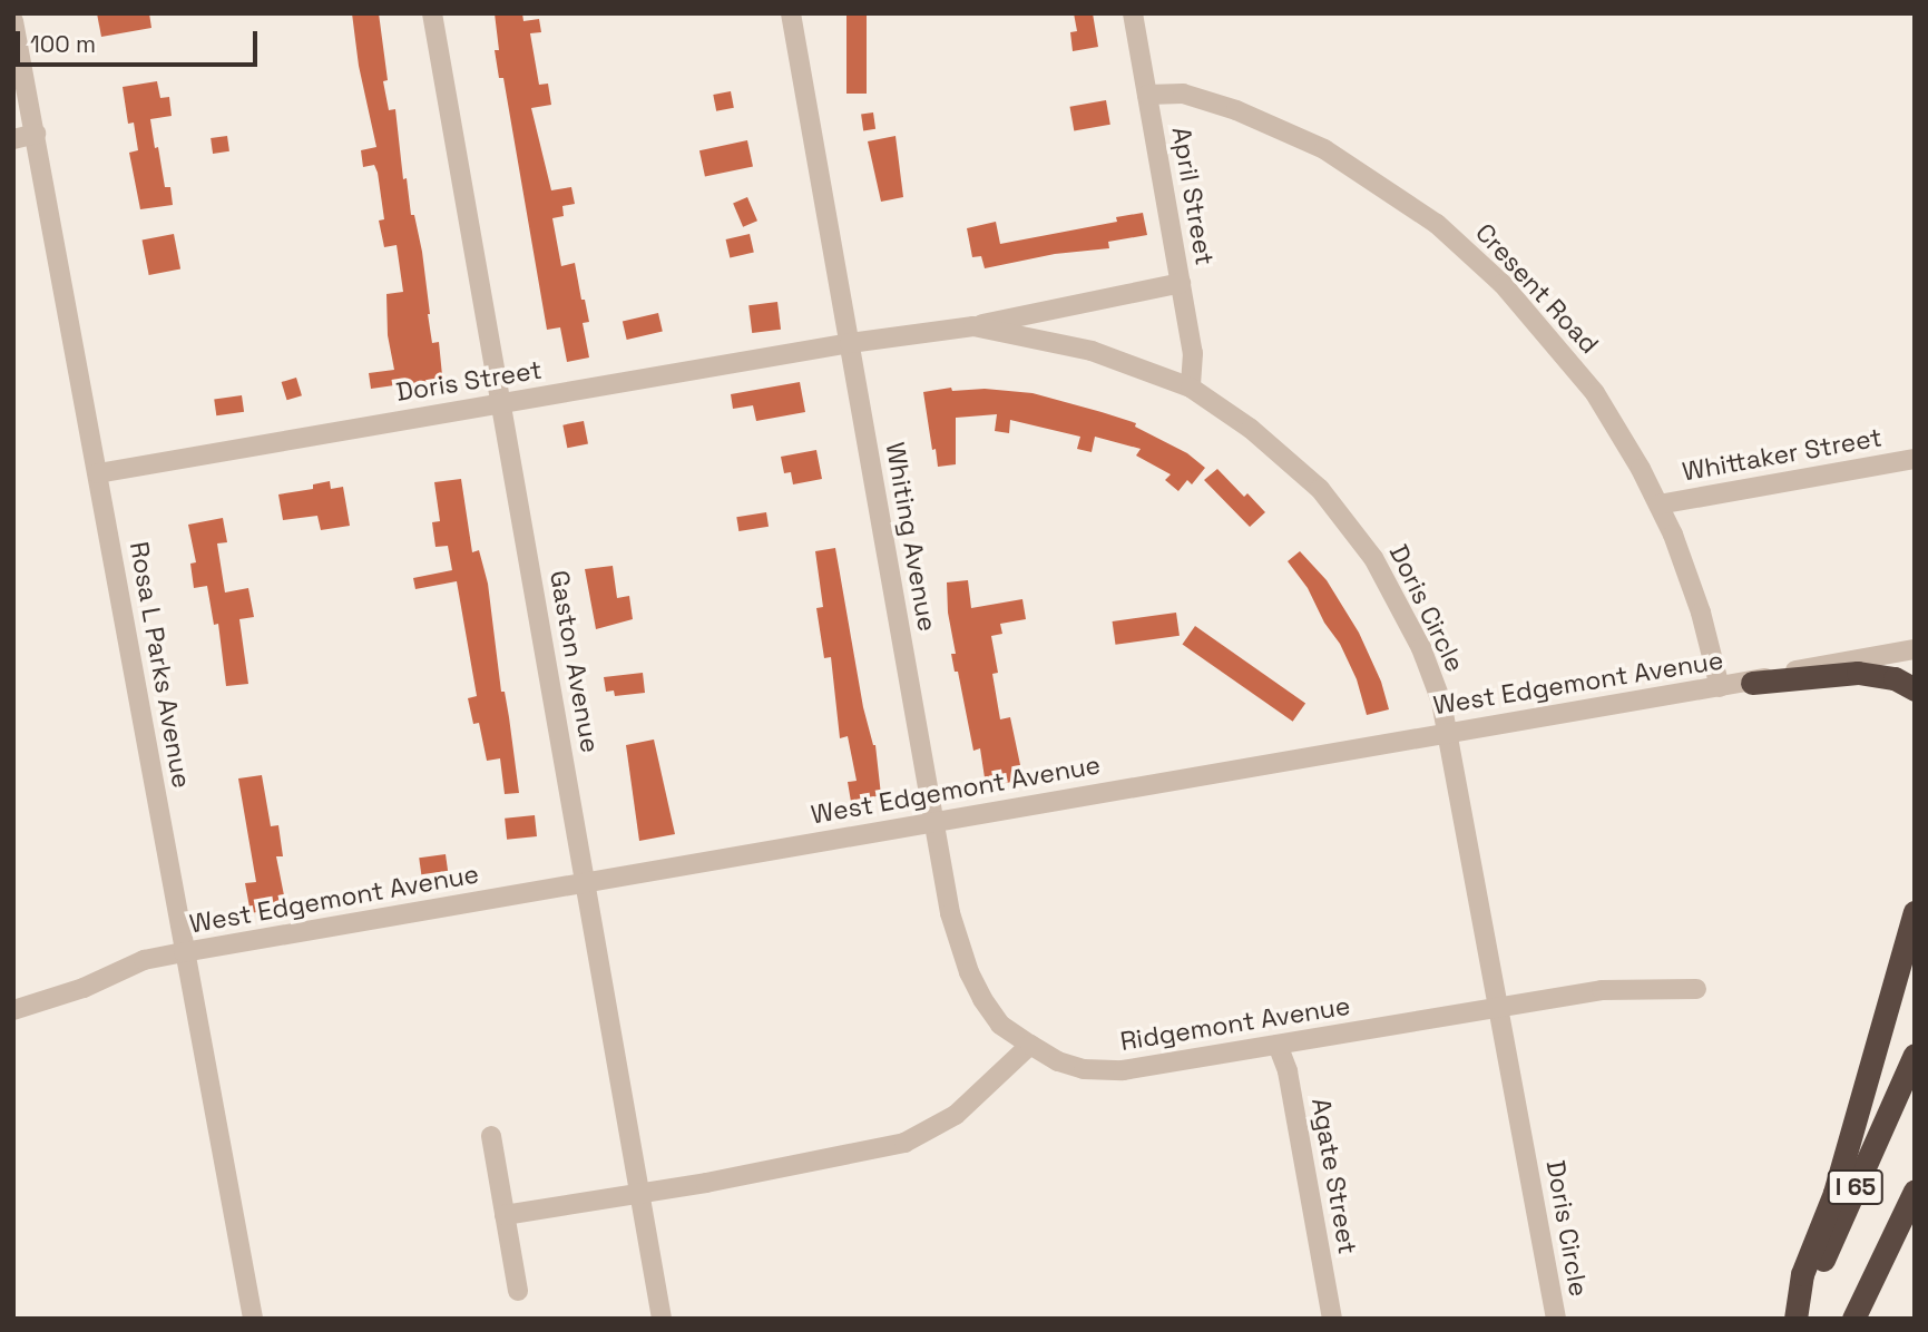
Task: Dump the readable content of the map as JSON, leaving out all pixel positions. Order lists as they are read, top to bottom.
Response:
{
  "streets": {
    "highway": ["I 65"],
    "street": [
      "April Street",
      "Cresent Road",
      "Doris Street",
      "Whittaker Street",
      "Whiting Avenue",
      "Doris Circle",
      "Gaston Avenue",
      "Rosa L Parks Avenue",
      "West Edgemont Avenue",
      "Ridgemont Avenue",
      "Agate Street"
    ]
  },
  "crossings": [
    ["April Street", "Cresent Road"],
    ["April Street", "Doris Circle"],
    ["Cresent Road", "Whittaker Street"],
    ["Cresent Road", "West Edgemont Avenue"],
    ["Doris Street", "Whiting Avenue"],
    ["Doris Street", "Doris Circle"],
    ["Doris Street", "Gaston Avenue"],
    ["Doris Street", "Rosa L Parks Avenue"],
    ["Whiting Avenue", "Doris Circle"],
    ["Whiting Avenue", "West Edgemont Avenue"],
    ["Whiting Avenue", "Ridgemont Avenue"],
    ["Doris Circle", "West Edgemont Avenue"],
    ["Doris Circle", "Ridgemont Avenue"],
    ["Gaston Avenue", "West Edgemont Avenue"],
    ["Rosa L Parks Avenue", "West Edgemont Avenue"],
    ["Ridgemont Avenue", "Agate Street"]
  ],
  "scale_bar": "100 m"
}
